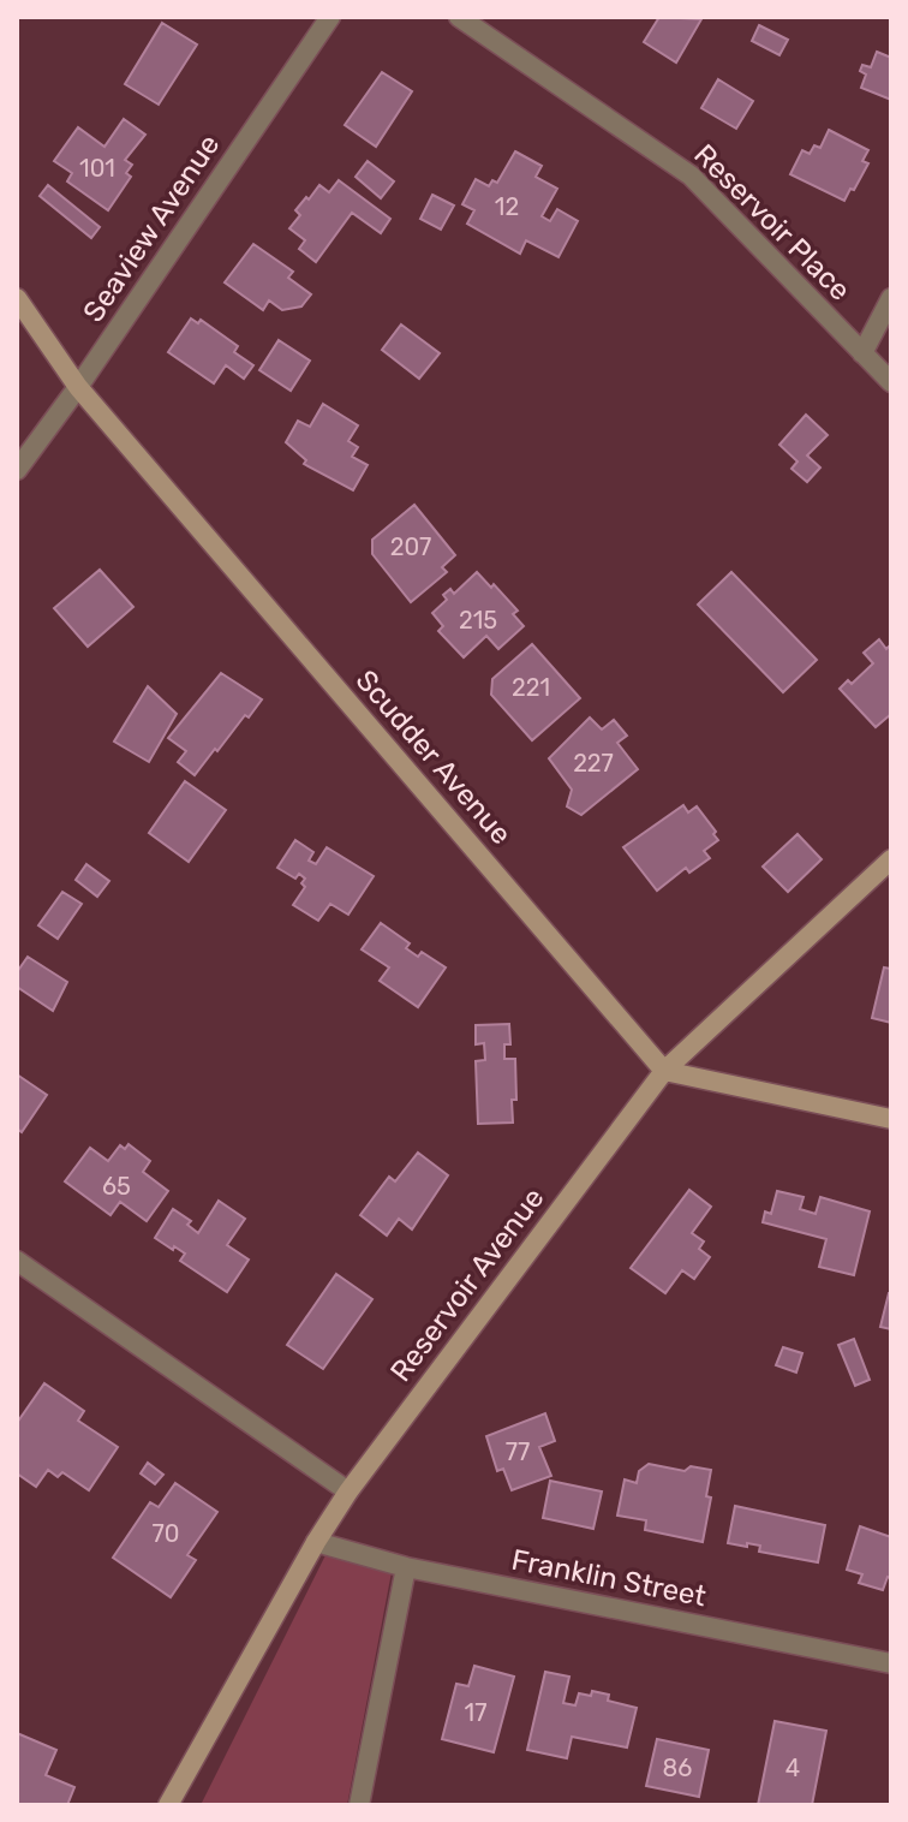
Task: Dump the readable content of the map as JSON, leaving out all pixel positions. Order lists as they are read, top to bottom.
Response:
{
  "streets": {
    "street": [
      "Reservoir Place",
      "Seaview Avenue",
      "Scudder Avenue",
      "Reservoir Avenue",
      "Franklin Street"
    ]
  },
  "crossings": [
    ["Seaview Avenue", "Scudder Avenue"],
    ["Scudder Avenue", "Reservoir Avenue"],
    ["Reservoir Avenue", "Franklin Street"]
  ],
  "house_numbers": [
    "101",
    "12",
    "207",
    "215",
    "221",
    "227",
    "65",
    "77",
    "70",
    "17",
    "86",
    "4"
  ]
}
